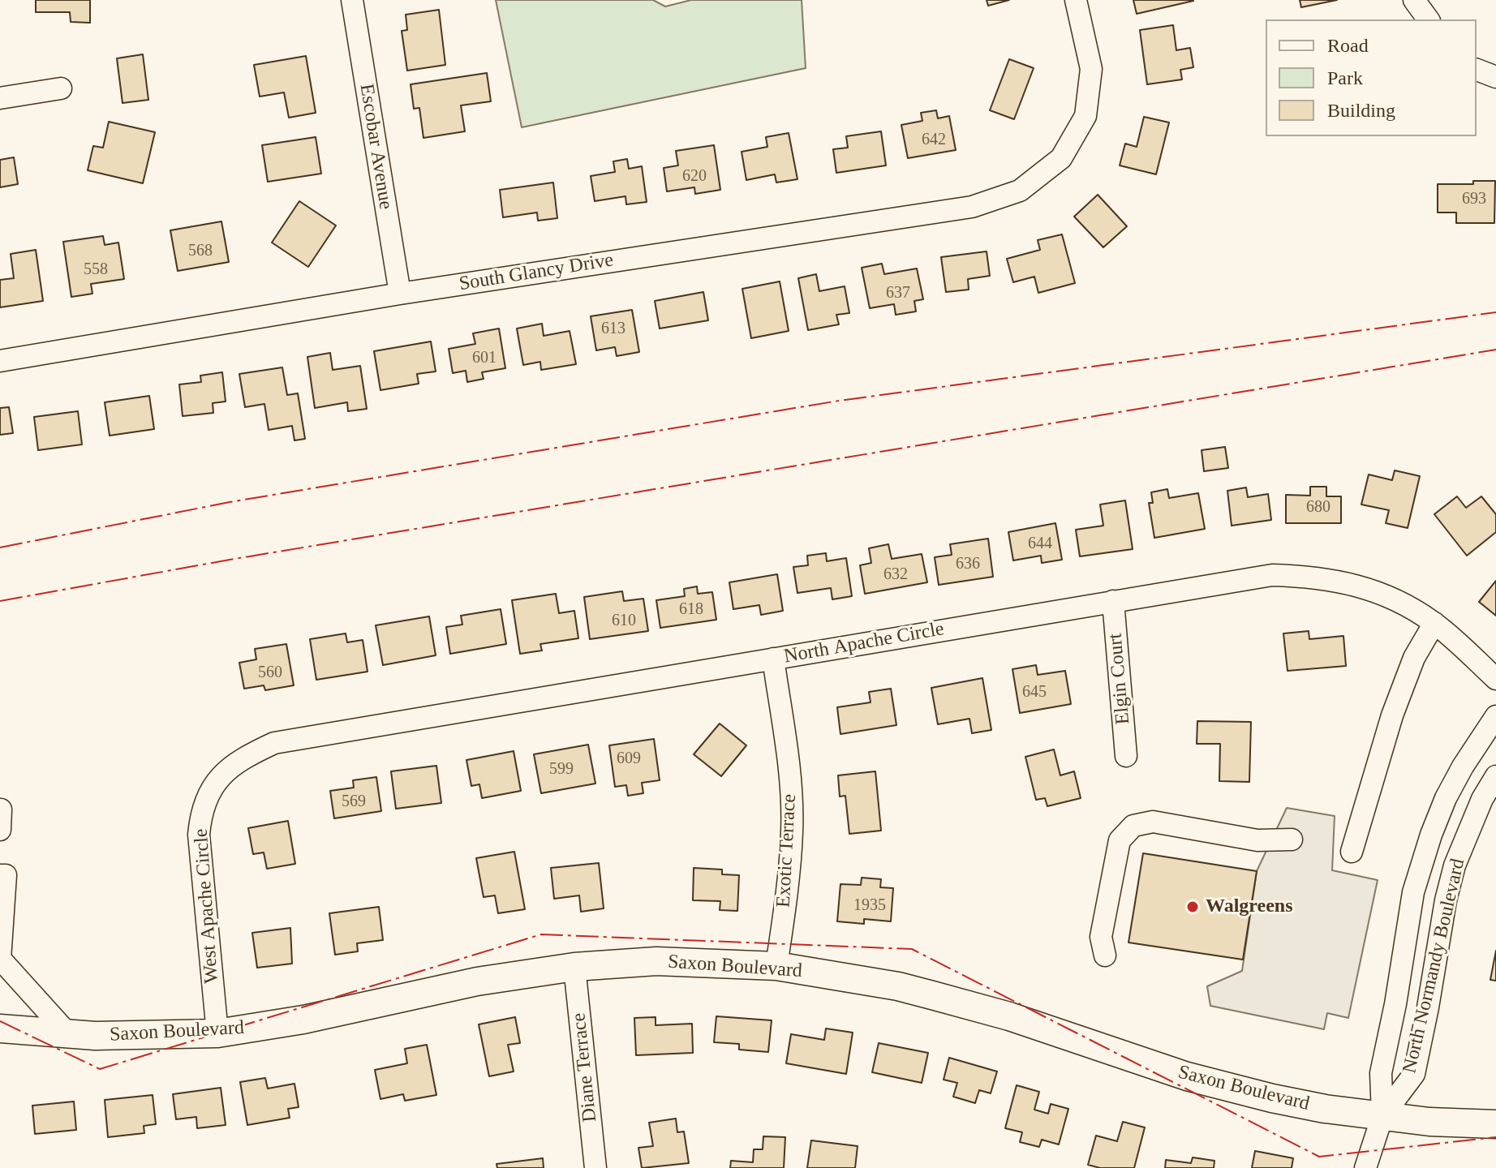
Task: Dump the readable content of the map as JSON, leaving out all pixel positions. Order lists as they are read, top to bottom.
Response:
{
  "streets": {
    "main road": ["Saxon Boulevard"],
    "street": [
      "Escobar Avenue",
      "South Glancy Drive",
      "North Apache Circle",
      "Elgin Court",
      "Exotic Terrace",
      "West Apache Circle",
      "North Normandy Boulevard",
      "Diane Terrace"
    ]
  },
  "crossings": [
    ["Escobar Avenue", "South Glancy Drive"],
    ["North Apache Circle", "Elgin Court"],
    ["North Apache Circle", "Exotic Terrace"],
    ["North Apache Circle", "West Apache Circle"],
    ["Exotic Terrace", "Saxon Boulevard"],
    ["West Apache Circle", "Saxon Boulevard"],
    ["North Normandy Boulevard", "Saxon Boulevard"],
    ["Saxon Boulevard", "Diane Terrace"]
  ],
  "places": ["Walgreens"],
  "house_numbers": [
    "642",
    "620",
    "693",
    "568",
    "558",
    "637",
    "613",
    "601",
    "680",
    "644",
    "636",
    "632",
    "618",
    "610",
    "560",
    "645",
    "609",
    "599",
    "569",
    "1935"
  ],
  "legend": ["Road", "Park", "Building"]
}
